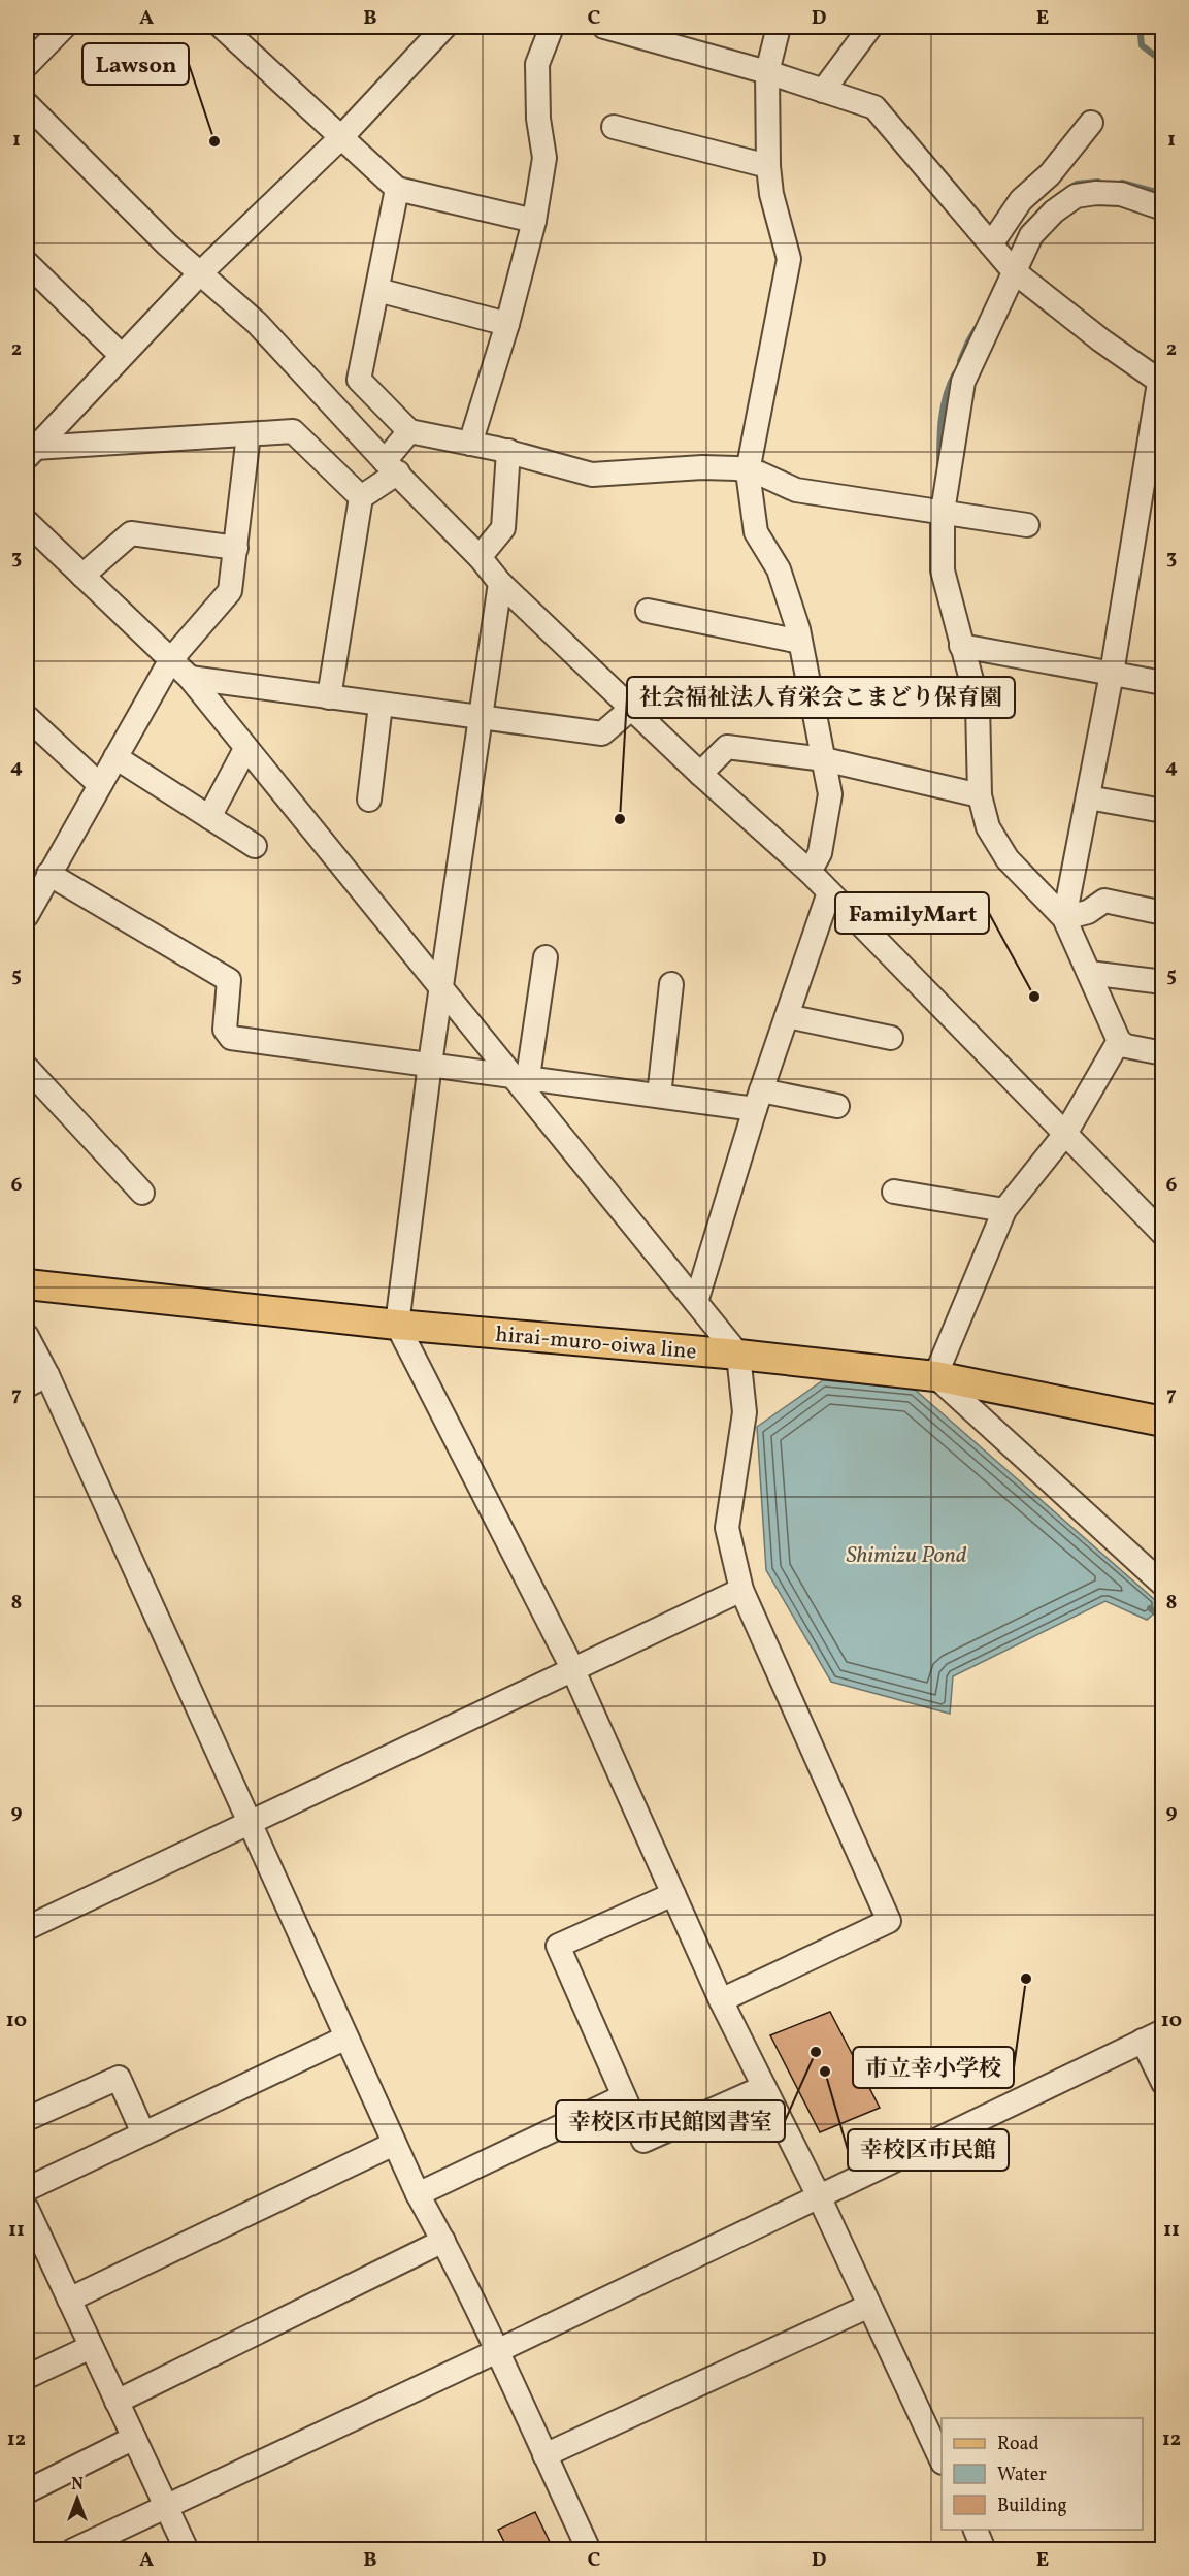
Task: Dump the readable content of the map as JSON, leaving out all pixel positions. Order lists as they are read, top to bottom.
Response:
{
  "streets": {
    "main road": ["hirai-muro-oiwa line"]
  },
  "water": ["Shimizu Pond"],
  "places": [
    "Lawson",
    "社会福祉法人育栄会こまどり保育園",
    "FamilyMart",
    "市立幸小学校",
    "幸校区市民館図書室",
    "幸校区市民館"
  ],
  "legend": ["Road", "Water", "Building"],
  "north": "top",
  "grid": {
    "columns": [
      "A",
      "B",
      "C",
      "D",
      "E"
    ],
    "rows": [
      "1",
      "2",
      "3",
      "4",
      "5",
      "6",
      "7",
      "8",
      "9",
      "10",
      "11",
      "12"
    ]
  }
}
